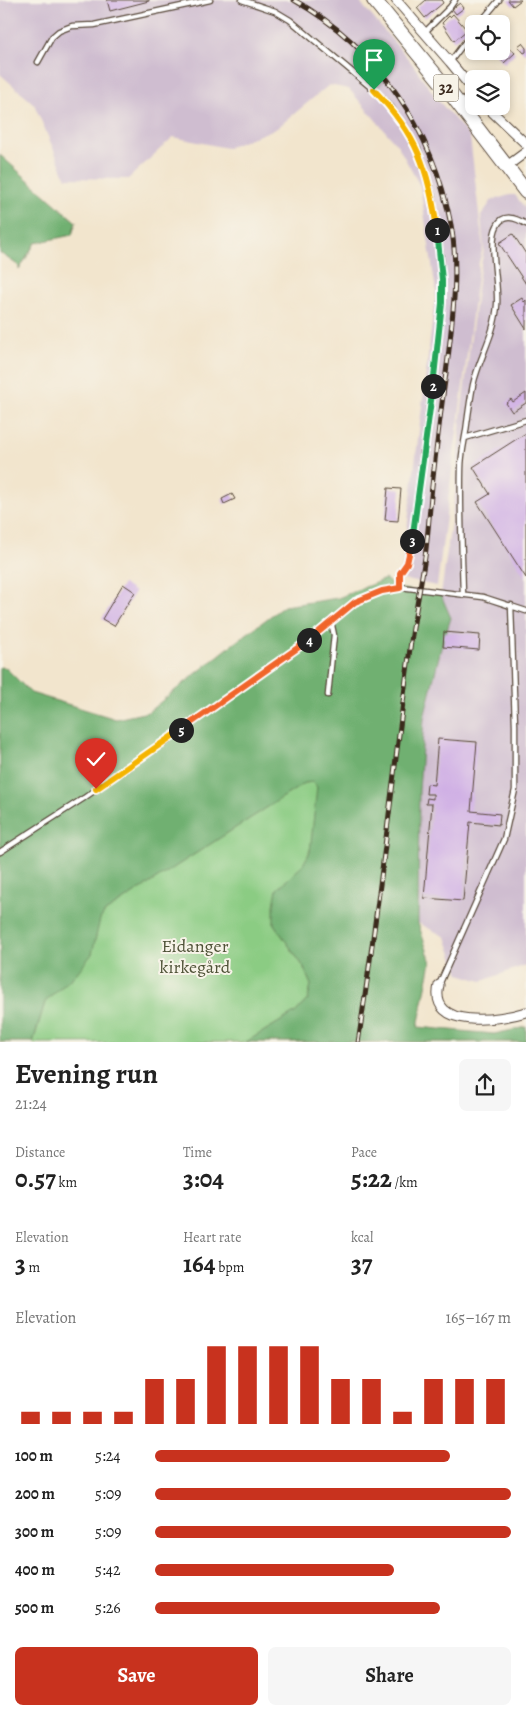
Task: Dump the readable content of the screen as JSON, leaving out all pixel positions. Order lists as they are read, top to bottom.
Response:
{
  "streets": {
    "main road": ["32"]
  },
  "parks": ["Eidanger kirkegård"],
  "page": {
    "pins": [
      "1",
      "2",
      "3",
      "4",
      "5"
    ],
    "heading": ["Evening run", "21:24"],
    "stats": [
      ["Distance", "0.57 km"],
      ["Time", "3:04"],
      ["Pace", "5:22 /km"],
      ["Elevation", "3 m"],
      ["Heart rate", "164 bpm"],
      ["kcal", "37"]
    ],
    "chart": ["Elevation", "165–167 m"],
    "list": [
      {
        "name": "100 m",
        "note": "5:24"
      },
      {
        "name": "200 m",
        "note": "5:09"
      },
      {
        "name": "300 m",
        "note": "5:09"
      },
      {
        "name": "400 m",
        "note": "5:42"
      },
      {
        "name": "500 m",
        "note": "5:26"
      }
    ],
    "buttons": ["Save", "Share"]
  }
}
